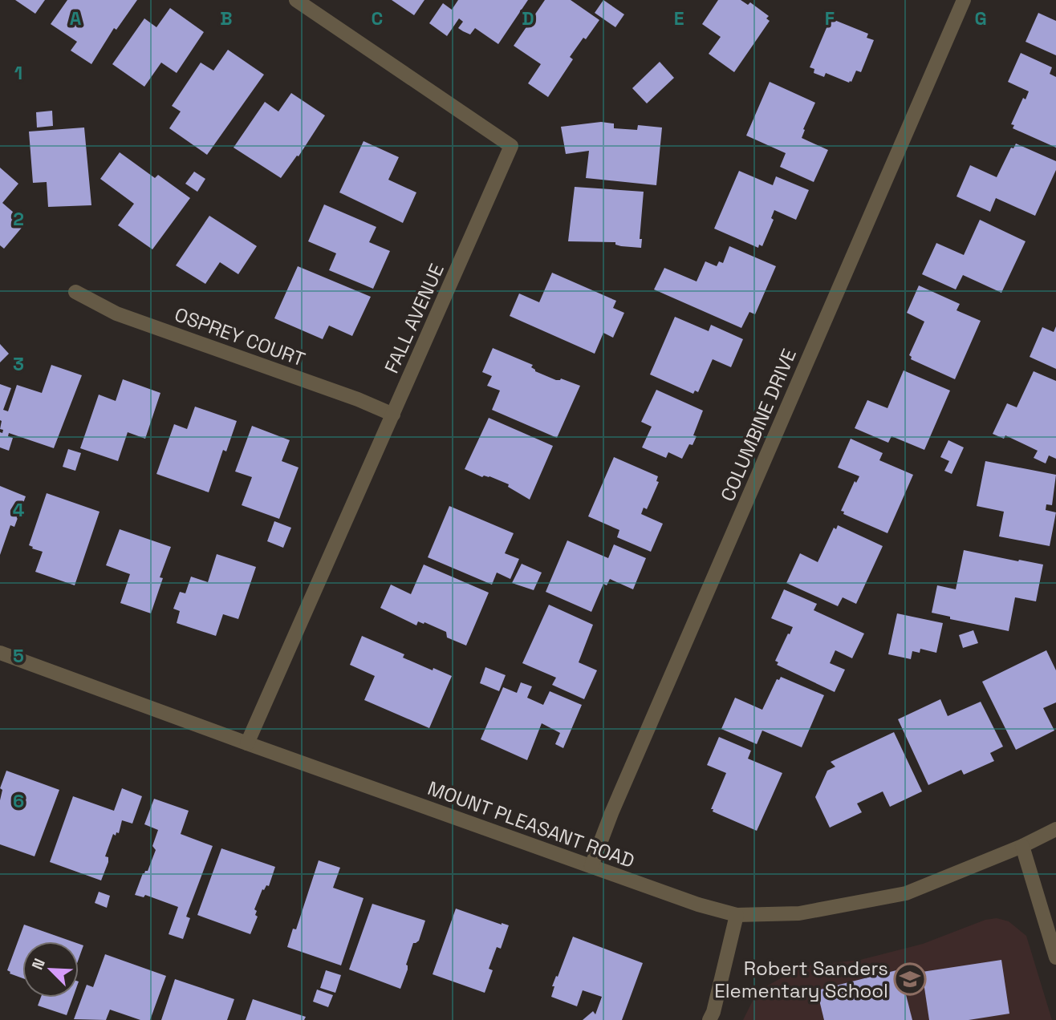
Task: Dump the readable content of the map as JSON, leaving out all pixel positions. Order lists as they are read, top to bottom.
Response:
{
  "streets": {
    "street": [
      "FALL AVENUE",
      "OSPREY COURT",
      "COLUMBINE DRIVE",
      "MOUNT PLEASANT ROAD"
    ]
  },
  "crossings": [
    ["FALL AVENUE", "OSPREY COURT"],
    ["FALL AVENUE", "MOUNT PLEASANT ROAD"],
    ["COLUMBINE DRIVE", "MOUNT PLEASANT ROAD"]
  ],
  "places": {
    "school or university": ["Robert Sanders Elementary School"]
  },
  "north": "top left",
  "grid": {
    "columns": [
      "A",
      "B",
      "C",
      "D",
      "E",
      "F",
      "G"
    ],
    "rows": [
      "1",
      "2",
      "3",
      "4",
      "5",
      "6"
    ]
  }
}
